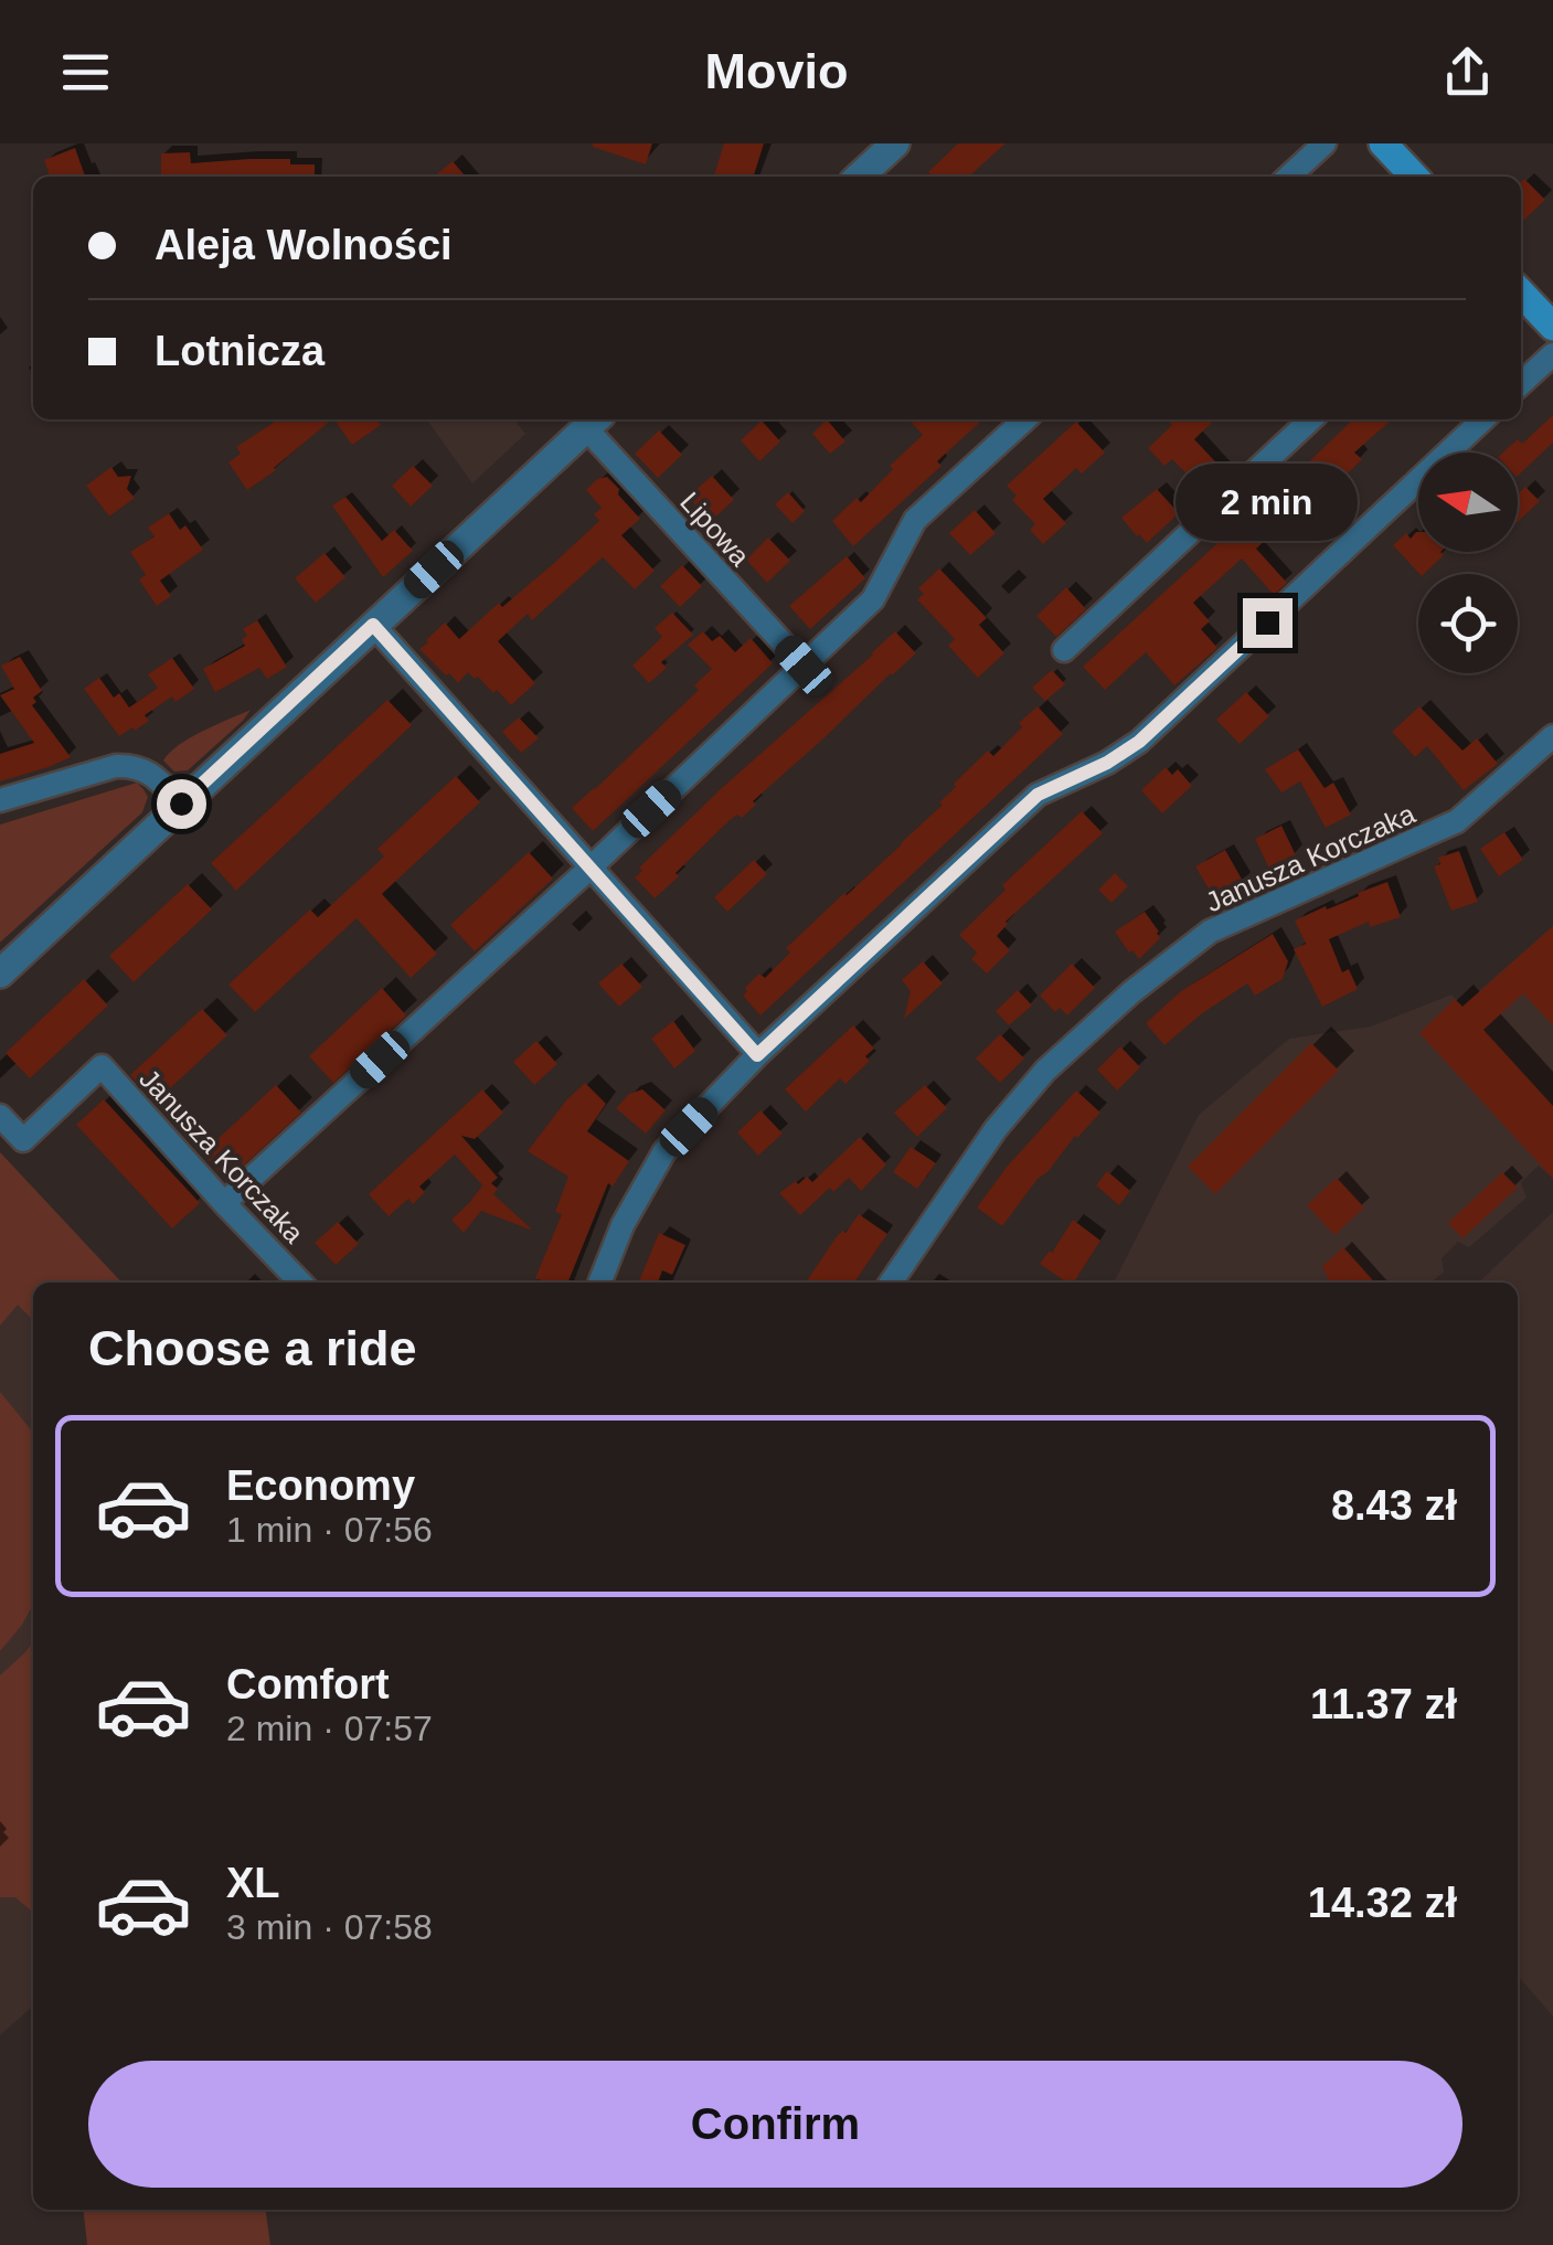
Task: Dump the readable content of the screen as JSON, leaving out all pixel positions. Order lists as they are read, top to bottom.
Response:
{
  "streets": {
    "street": ["Lipowa", "Janusza Korczaka"]
  },
  "north": "left",
  "page": {
    "header": "Movio",
    "banner": ["Aleja Wolności", "Lotnicza"],
    "bubble": "2 min",
    "heading": "Choose a ride",
    "list": [
      {
        "name": "Economy",
        "note": "1 min · 07:56",
        "value": "8.43 zł"
      },
      {
        "name": "Comfort",
        "note": "2 min · 07:57",
        "value": "11.37 zł"
      },
      {
        "name": "XL",
        "note": "3 min · 07:58",
        "value": "14.32 zł"
      }
    ],
    "buttons": "Confirm"
  }
}
